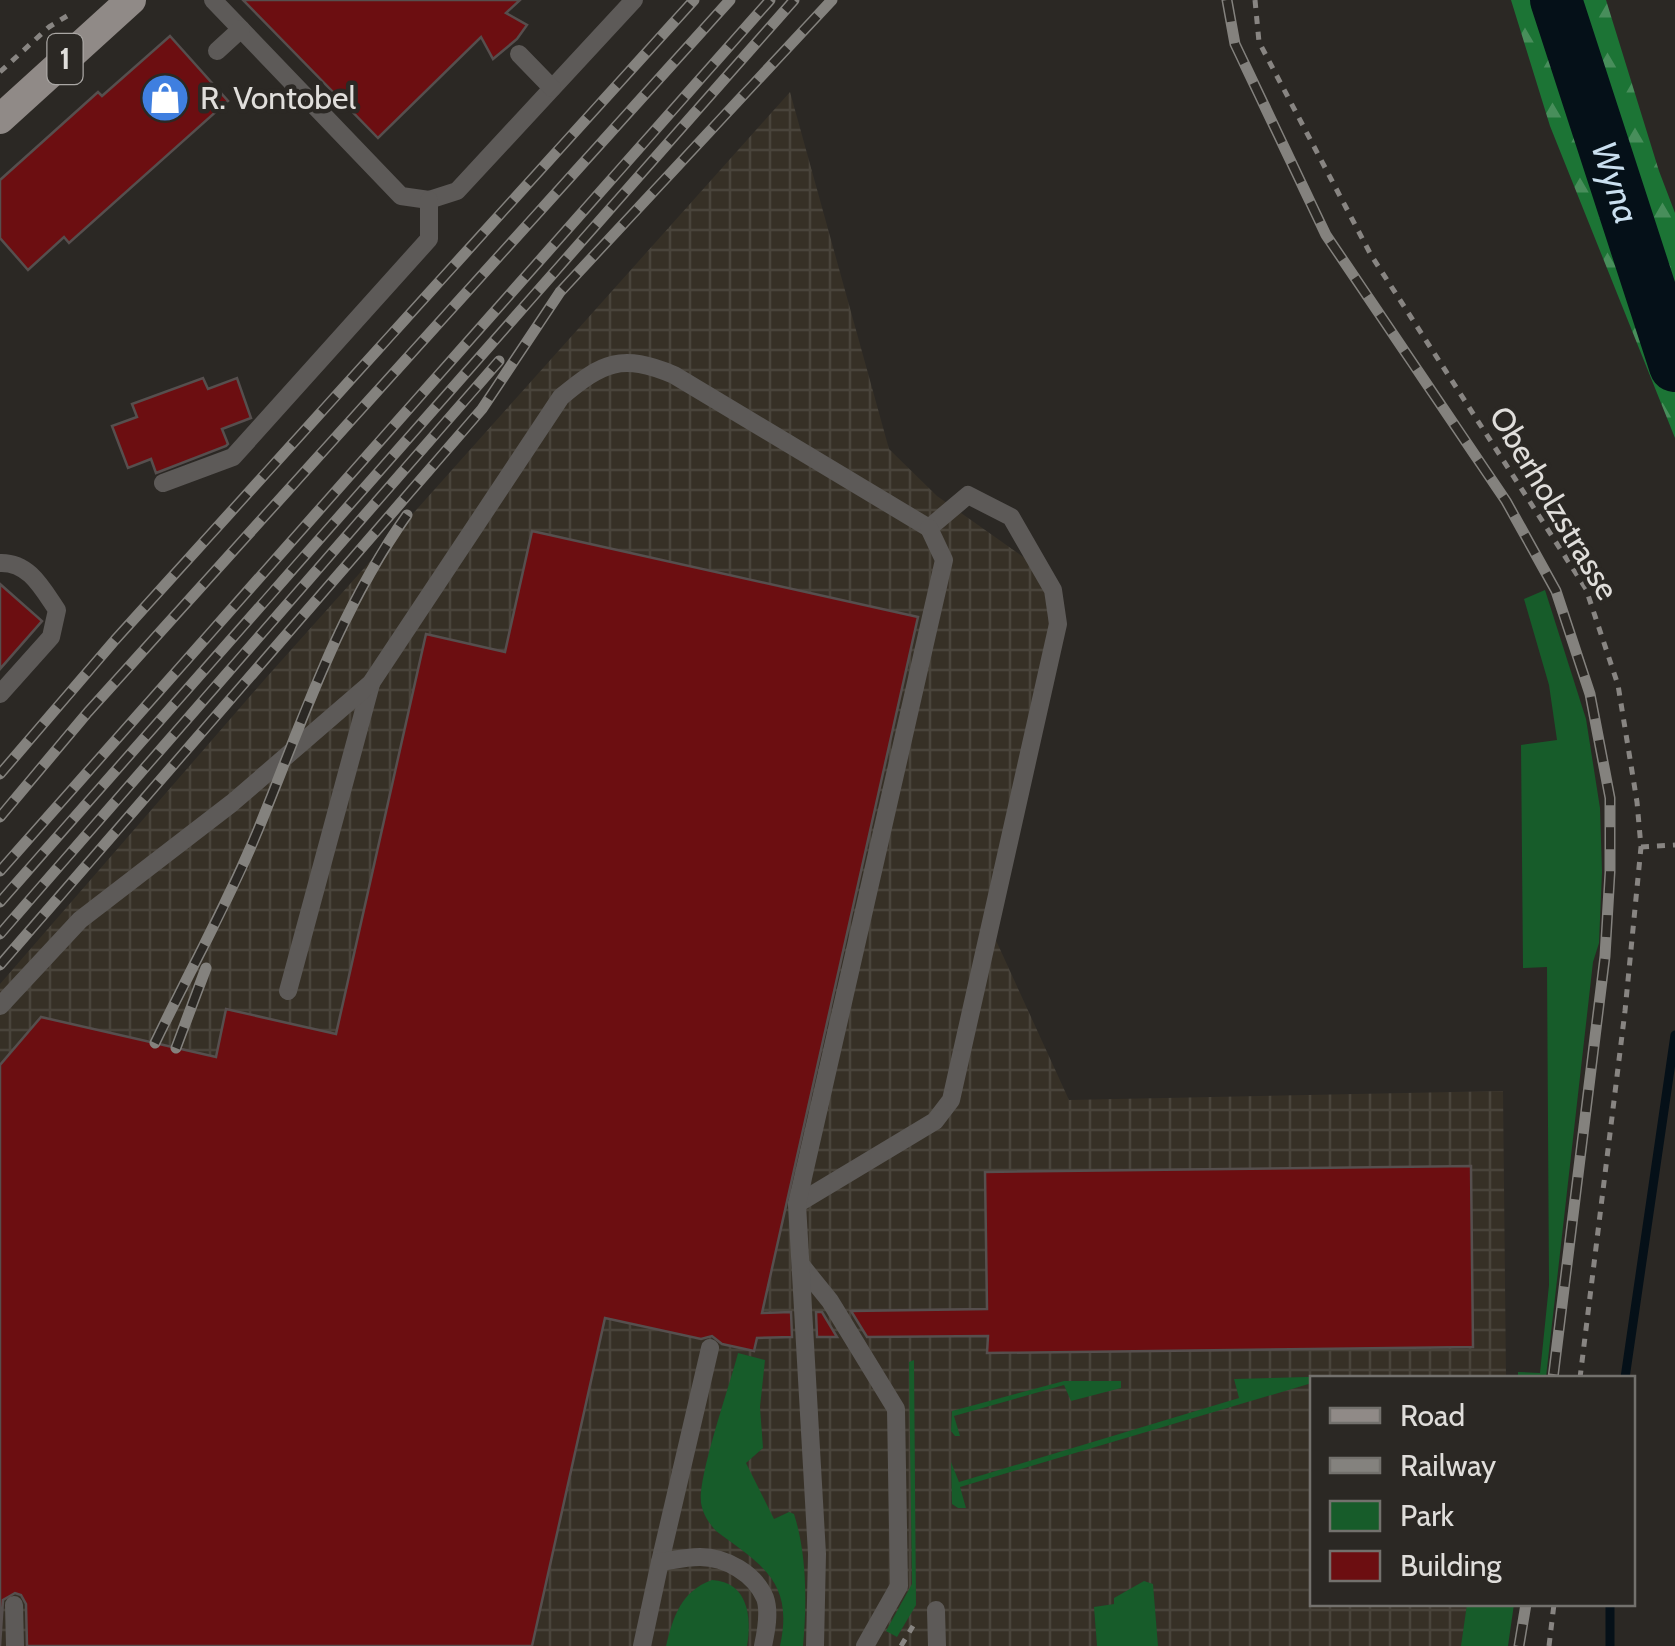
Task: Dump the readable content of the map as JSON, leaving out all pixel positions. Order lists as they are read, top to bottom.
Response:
{
  "streets": {
    "main road": ["1"],
    "path": ["Oberholzstrasse"]
  },
  "water": ["Wyna"],
  "places": {
    "shop": ["R. Vontobel"]
  },
  "legend": [
    "Road",
    "Railway",
    "Park",
    "Building"
  ]
}
